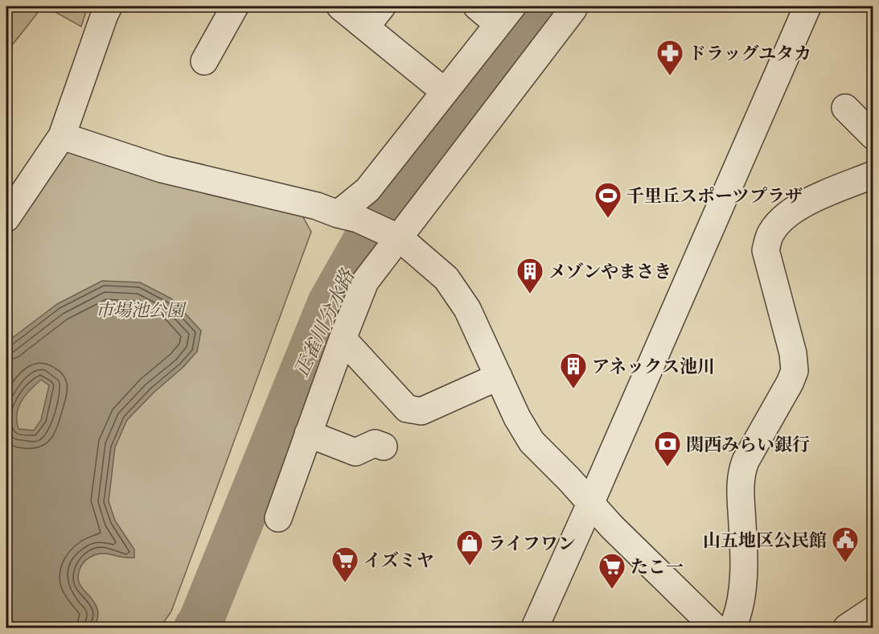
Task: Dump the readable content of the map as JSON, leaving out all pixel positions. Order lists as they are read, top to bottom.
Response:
{
  "water": ["正雀川分水路"],
  "parks": ["市場池公園"],
  "places": {
    "pharmacy": ["ドラッグユタカ"],
    "sports": ["千里丘スポーツプラザ"],
    "building": ["メゾンやまさき", "アネックス池川"],
    "bank": ["関西みらい銀行"],
    "public building": ["山五地区公民館"],
    "shop": ["ライフワン"],
    "supermarket": ["イズミヤ", "たこ一"]
  }
}
